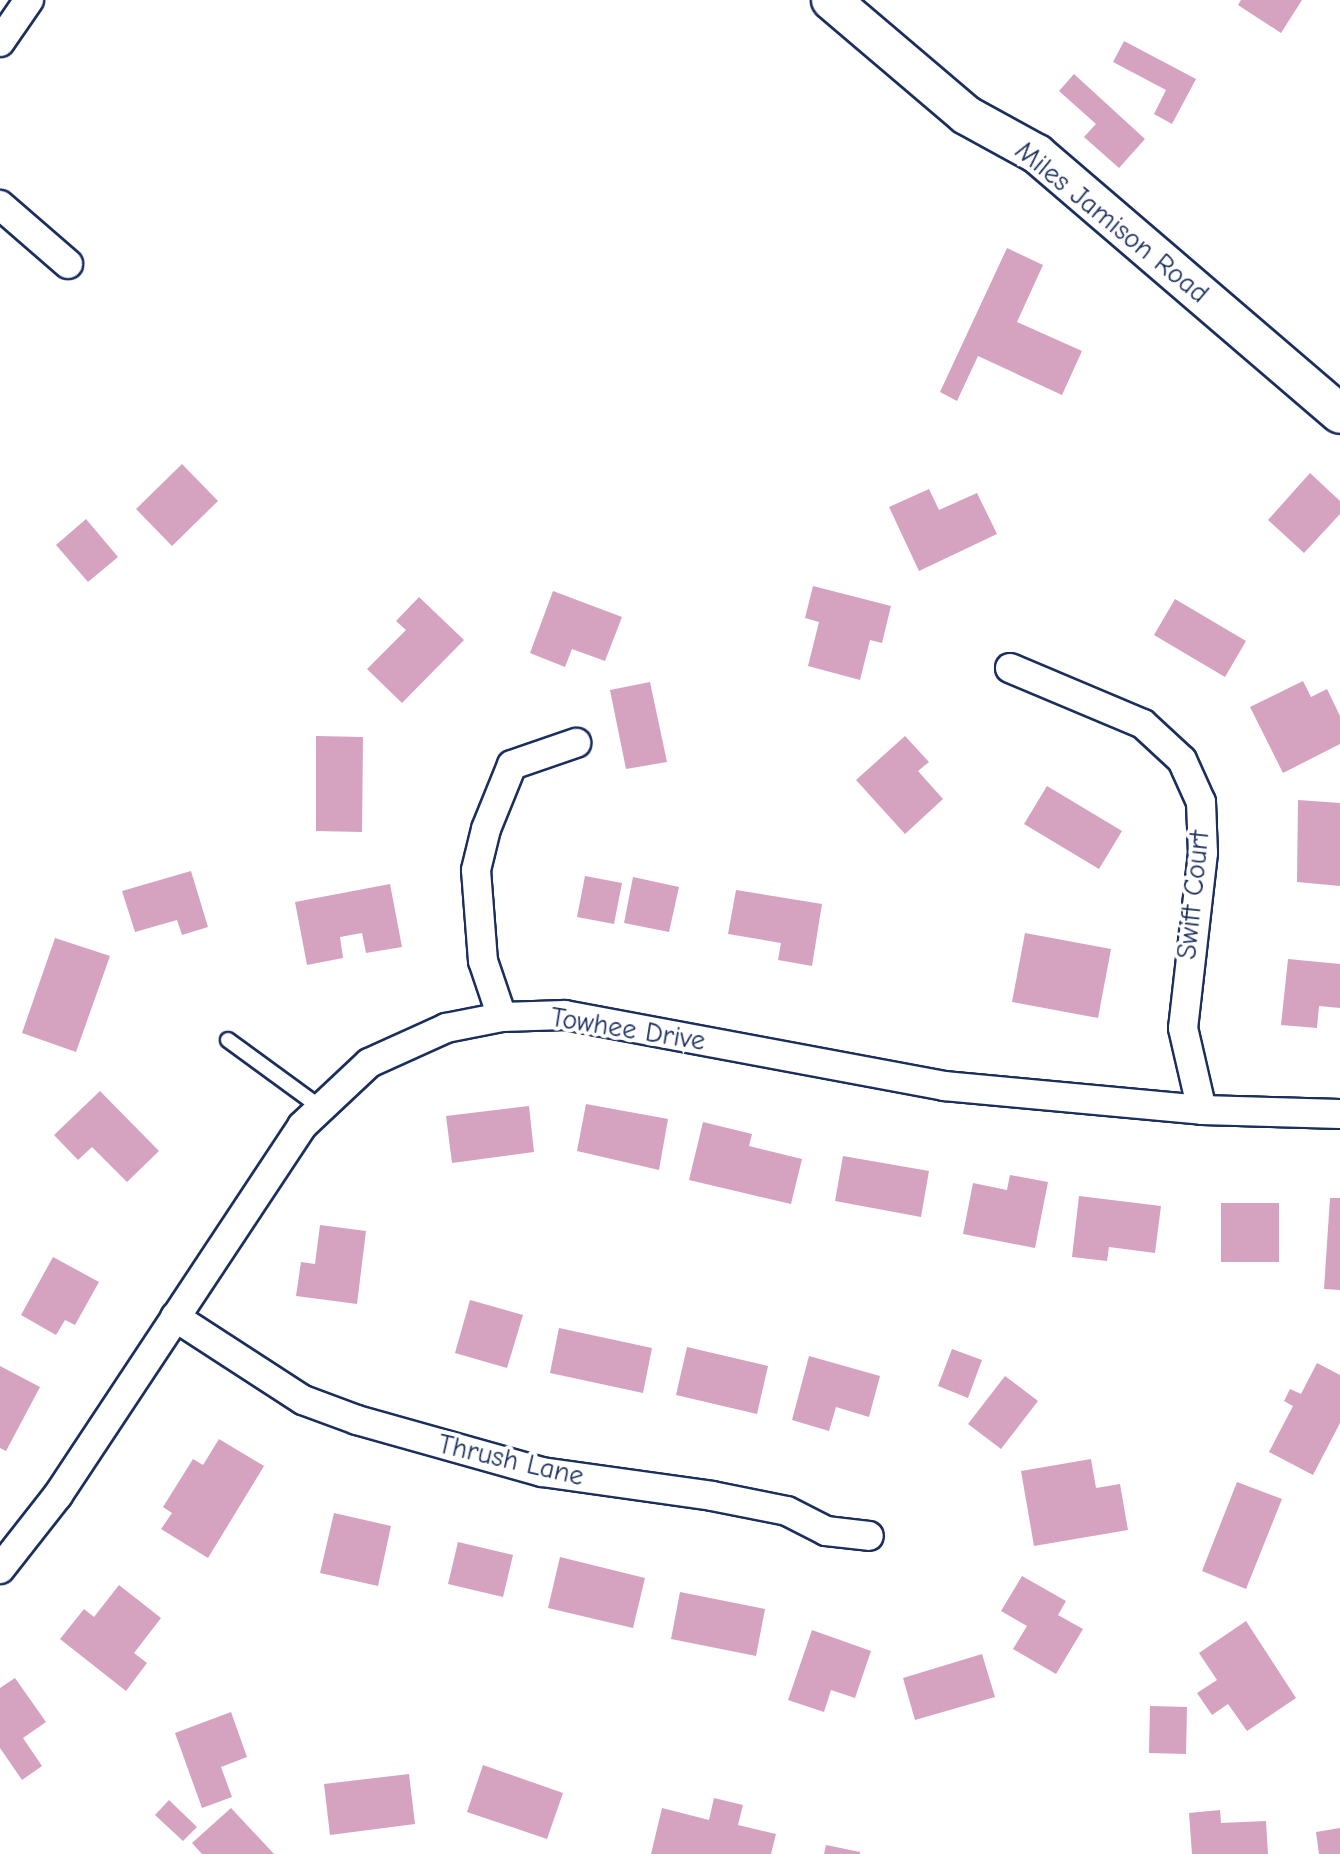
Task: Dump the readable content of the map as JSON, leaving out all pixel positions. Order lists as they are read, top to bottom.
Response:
{
  "streets": {
    "main road": ["Miles Jamison Road"],
    "street": ["Swift Court", "Towhee Drive", "Thrush Lane"]
  },
  "crossings": [
    ["Swift Court", "Towhee Drive"],
    ["Towhee Drive", "Thrush Lane"]
  ]
}
